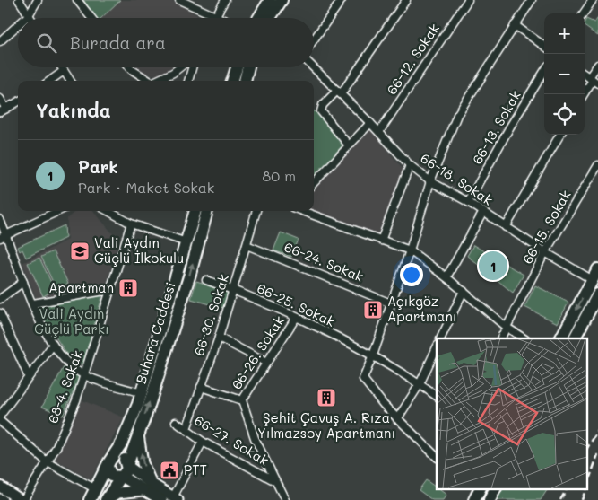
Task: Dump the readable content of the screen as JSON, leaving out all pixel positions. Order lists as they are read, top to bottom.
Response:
{
  "streets": {
    "main road": ["Buhara Caddesi"],
    "street": [
      "66-12. Sokak",
      "66-13. Sokak",
      "66-18. Sokak",
      "66-15. Sokak",
      "66-24. Sokak",
      "66-25. Sokak",
      "66-30. Sokak",
      "66-26. Sokak",
      "68-4. Sokak",
      "66-27. Sokak"
    ]
  },
  "crossings": [
    ["66-12. Sokak", "66-18. Sokak"],
    ["66-13. Sokak", "66-18. Sokak"],
    ["66-18. Sokak", "66-15. Sokak"],
    ["66-24. Sokak", "66-30. Sokak"],
    ["66-25. Sokak", "66-30. Sokak"],
    ["66-25. Sokak", "66-26. Sokak"],
    ["66-30. Sokak", "66-27. Sokak"],
    ["66-26. Sokak", "66-27. Sokak"]
  ],
  "parks": ["Vali Aydın Güçlü Parkı"],
  "places": {
    "school or university": ["Vali Aydın Güçlü İlkokulu"],
    "building": ["Apartman", "Açıkgöz Apartmanı", "Şehit Çavuş A. Rıza Yılmazsoy Apartmanı"],
    "public building": ["PTT"]
  },
  "page": {
    "map_buttons": ["+", "−"],
    "search": "Burada ara",
    "heading": "Yakında",
    "list": [
      {
        "mark": "1",
        "name": "Park",
        "note": "Park · Maket Sokak",
        "value": "80 m"
      }
    ],
    "pins": "1"
  }
}
